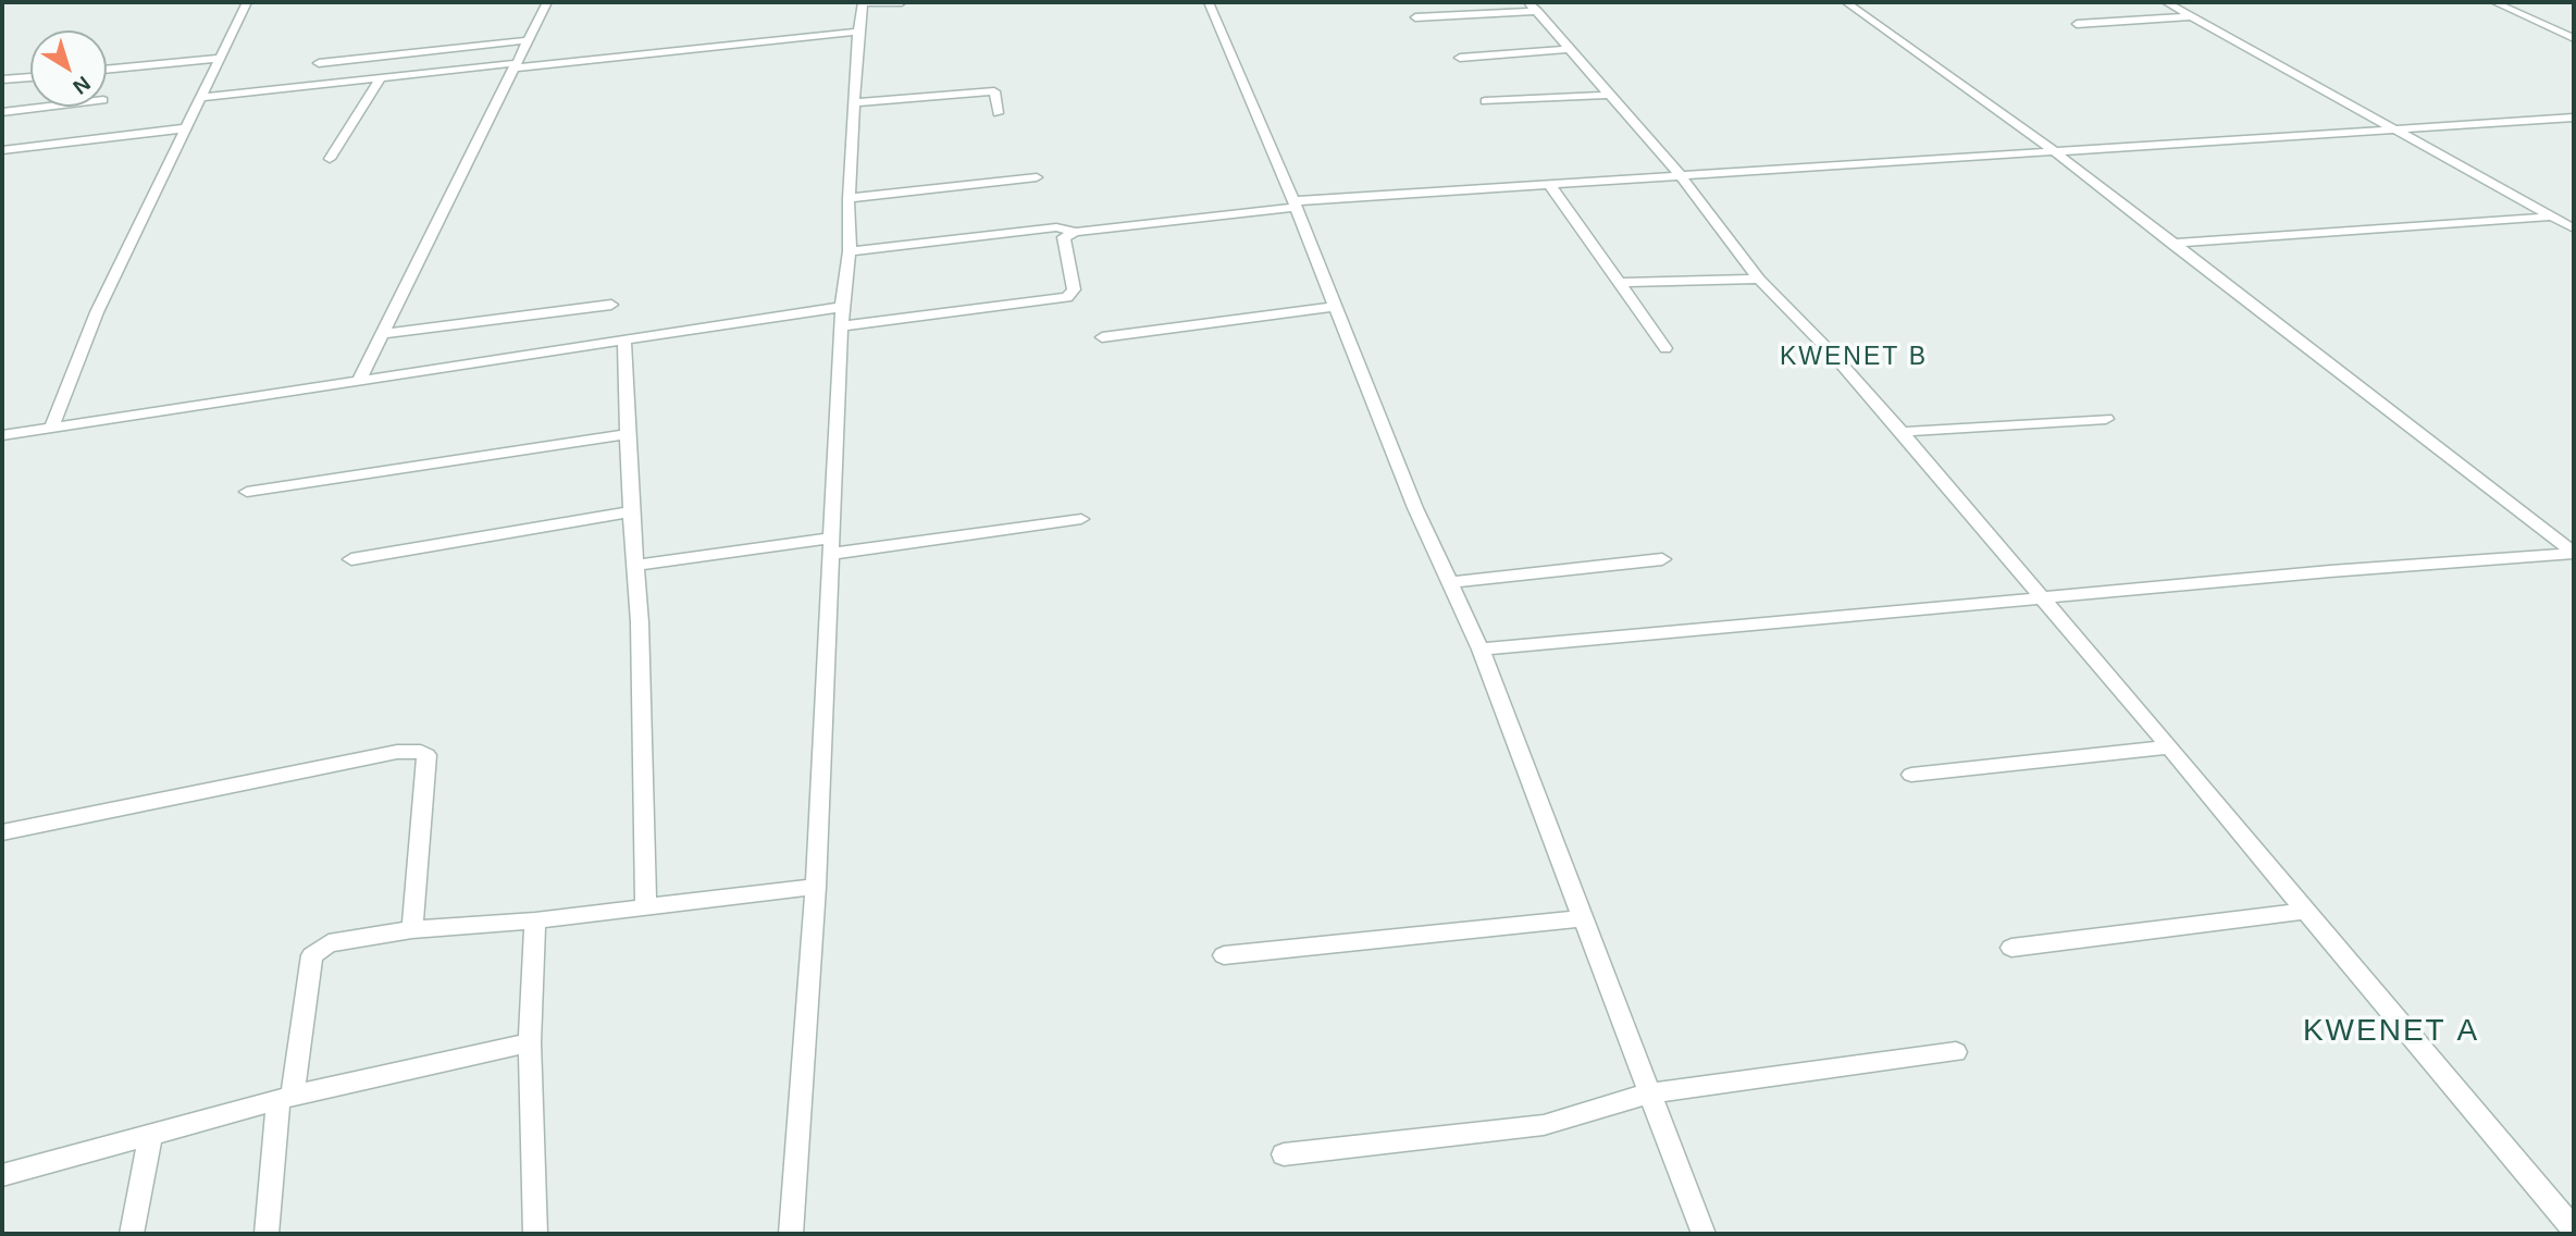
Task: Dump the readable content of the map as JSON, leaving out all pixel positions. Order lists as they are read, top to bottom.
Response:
{
  "districts": ["KWENET B", "KWENET A"],
  "north": "bottom right"
}
